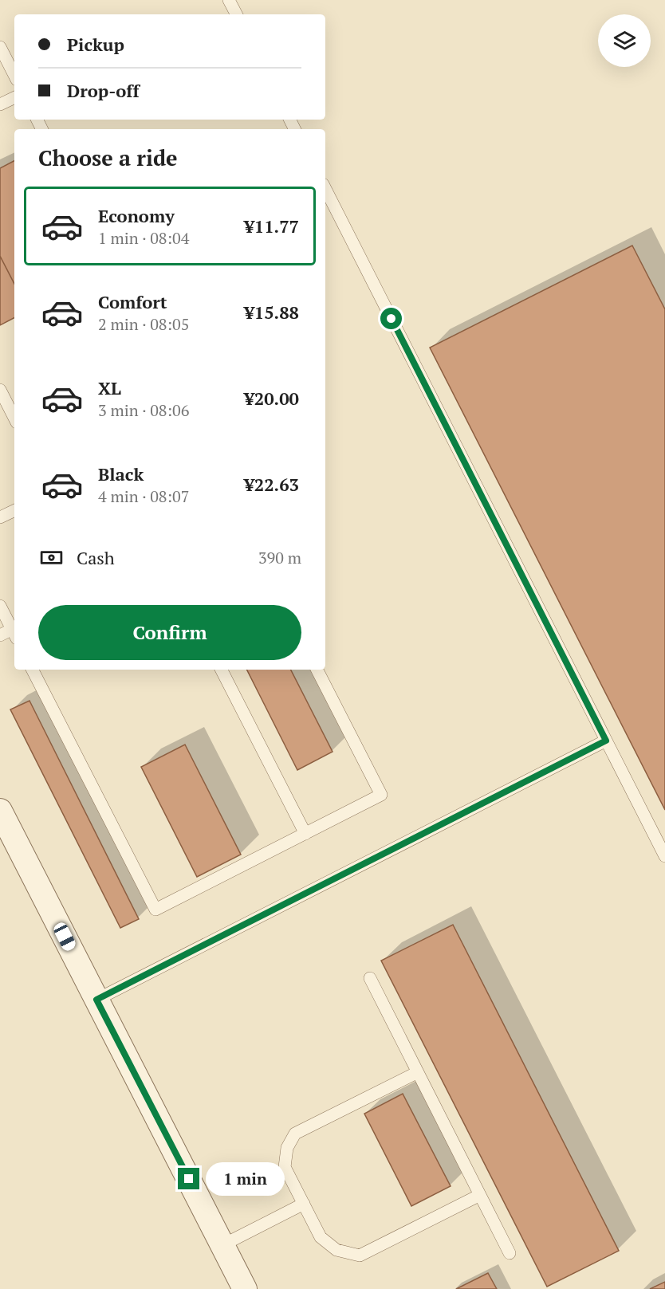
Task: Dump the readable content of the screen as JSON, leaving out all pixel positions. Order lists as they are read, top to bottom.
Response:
{
  "page": {
    "banner": ["Pickup", "Drop-off"],
    "heading": "Choose a ride",
    "list": [
      {
        "name": "Economy",
        "note": "1 min · 08:04",
        "value": "¥11.77"
      },
      {
        "name": "Comfort",
        "note": "2 min · 08:05",
        "value": "¥15.88"
      },
      {
        "name": "XL",
        "note": "3 min · 08:06",
        "value": "¥20.00"
      },
      {
        "name": "Black",
        "note": "4 min · 08:07",
        "value": "¥22.63"
      }
    ],
    "pay": ["Cash", "390 m"],
    "buttons": "Confirm",
    "bubble": "1 min"
  }
}
